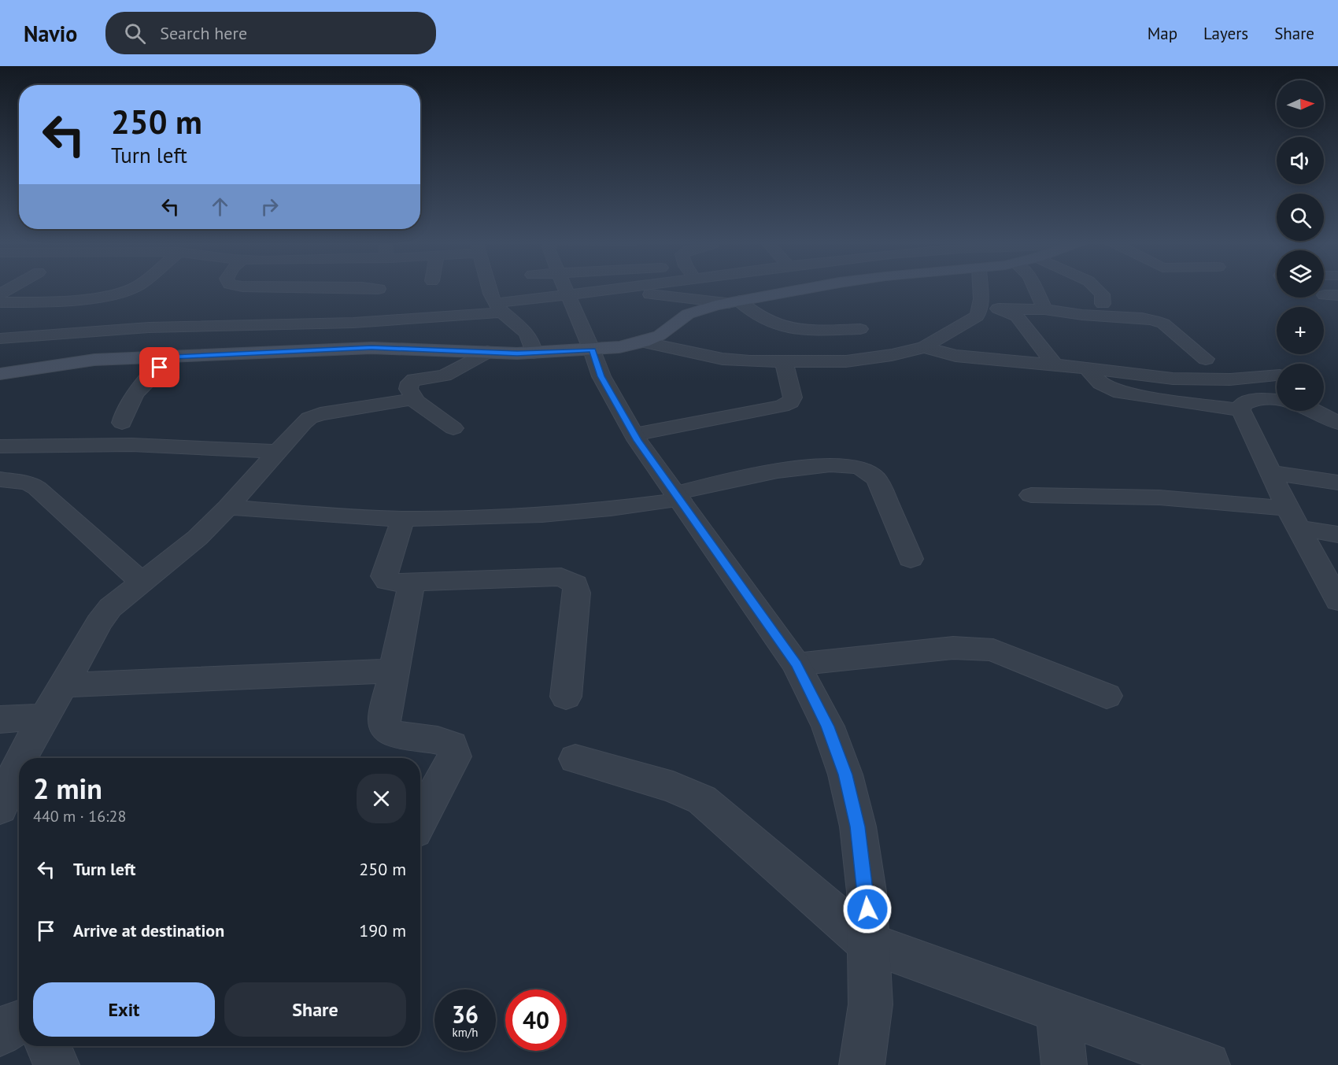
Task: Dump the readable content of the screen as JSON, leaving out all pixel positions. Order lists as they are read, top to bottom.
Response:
{
  "north": "right",
  "page": {
    "header": "Navio",
    "search": "Search here",
    "nav": ["Map", "Layers", "Share"],
    "map_buttons": ["+", "−"],
    "turn": ["250 m", "Turn left"],
    "heading": ["2 min", "440 m · 16:28"],
    "list": [
      {
        "name": "Turn left",
        "value": "250 m"
      },
      {
        "name": "Arrive at destination",
        "value": "190 m"
      }
    ],
    "buttons": ["Exit", "Share"],
    "speed": "36 km/h",
    "limit": "40"
  }
}
